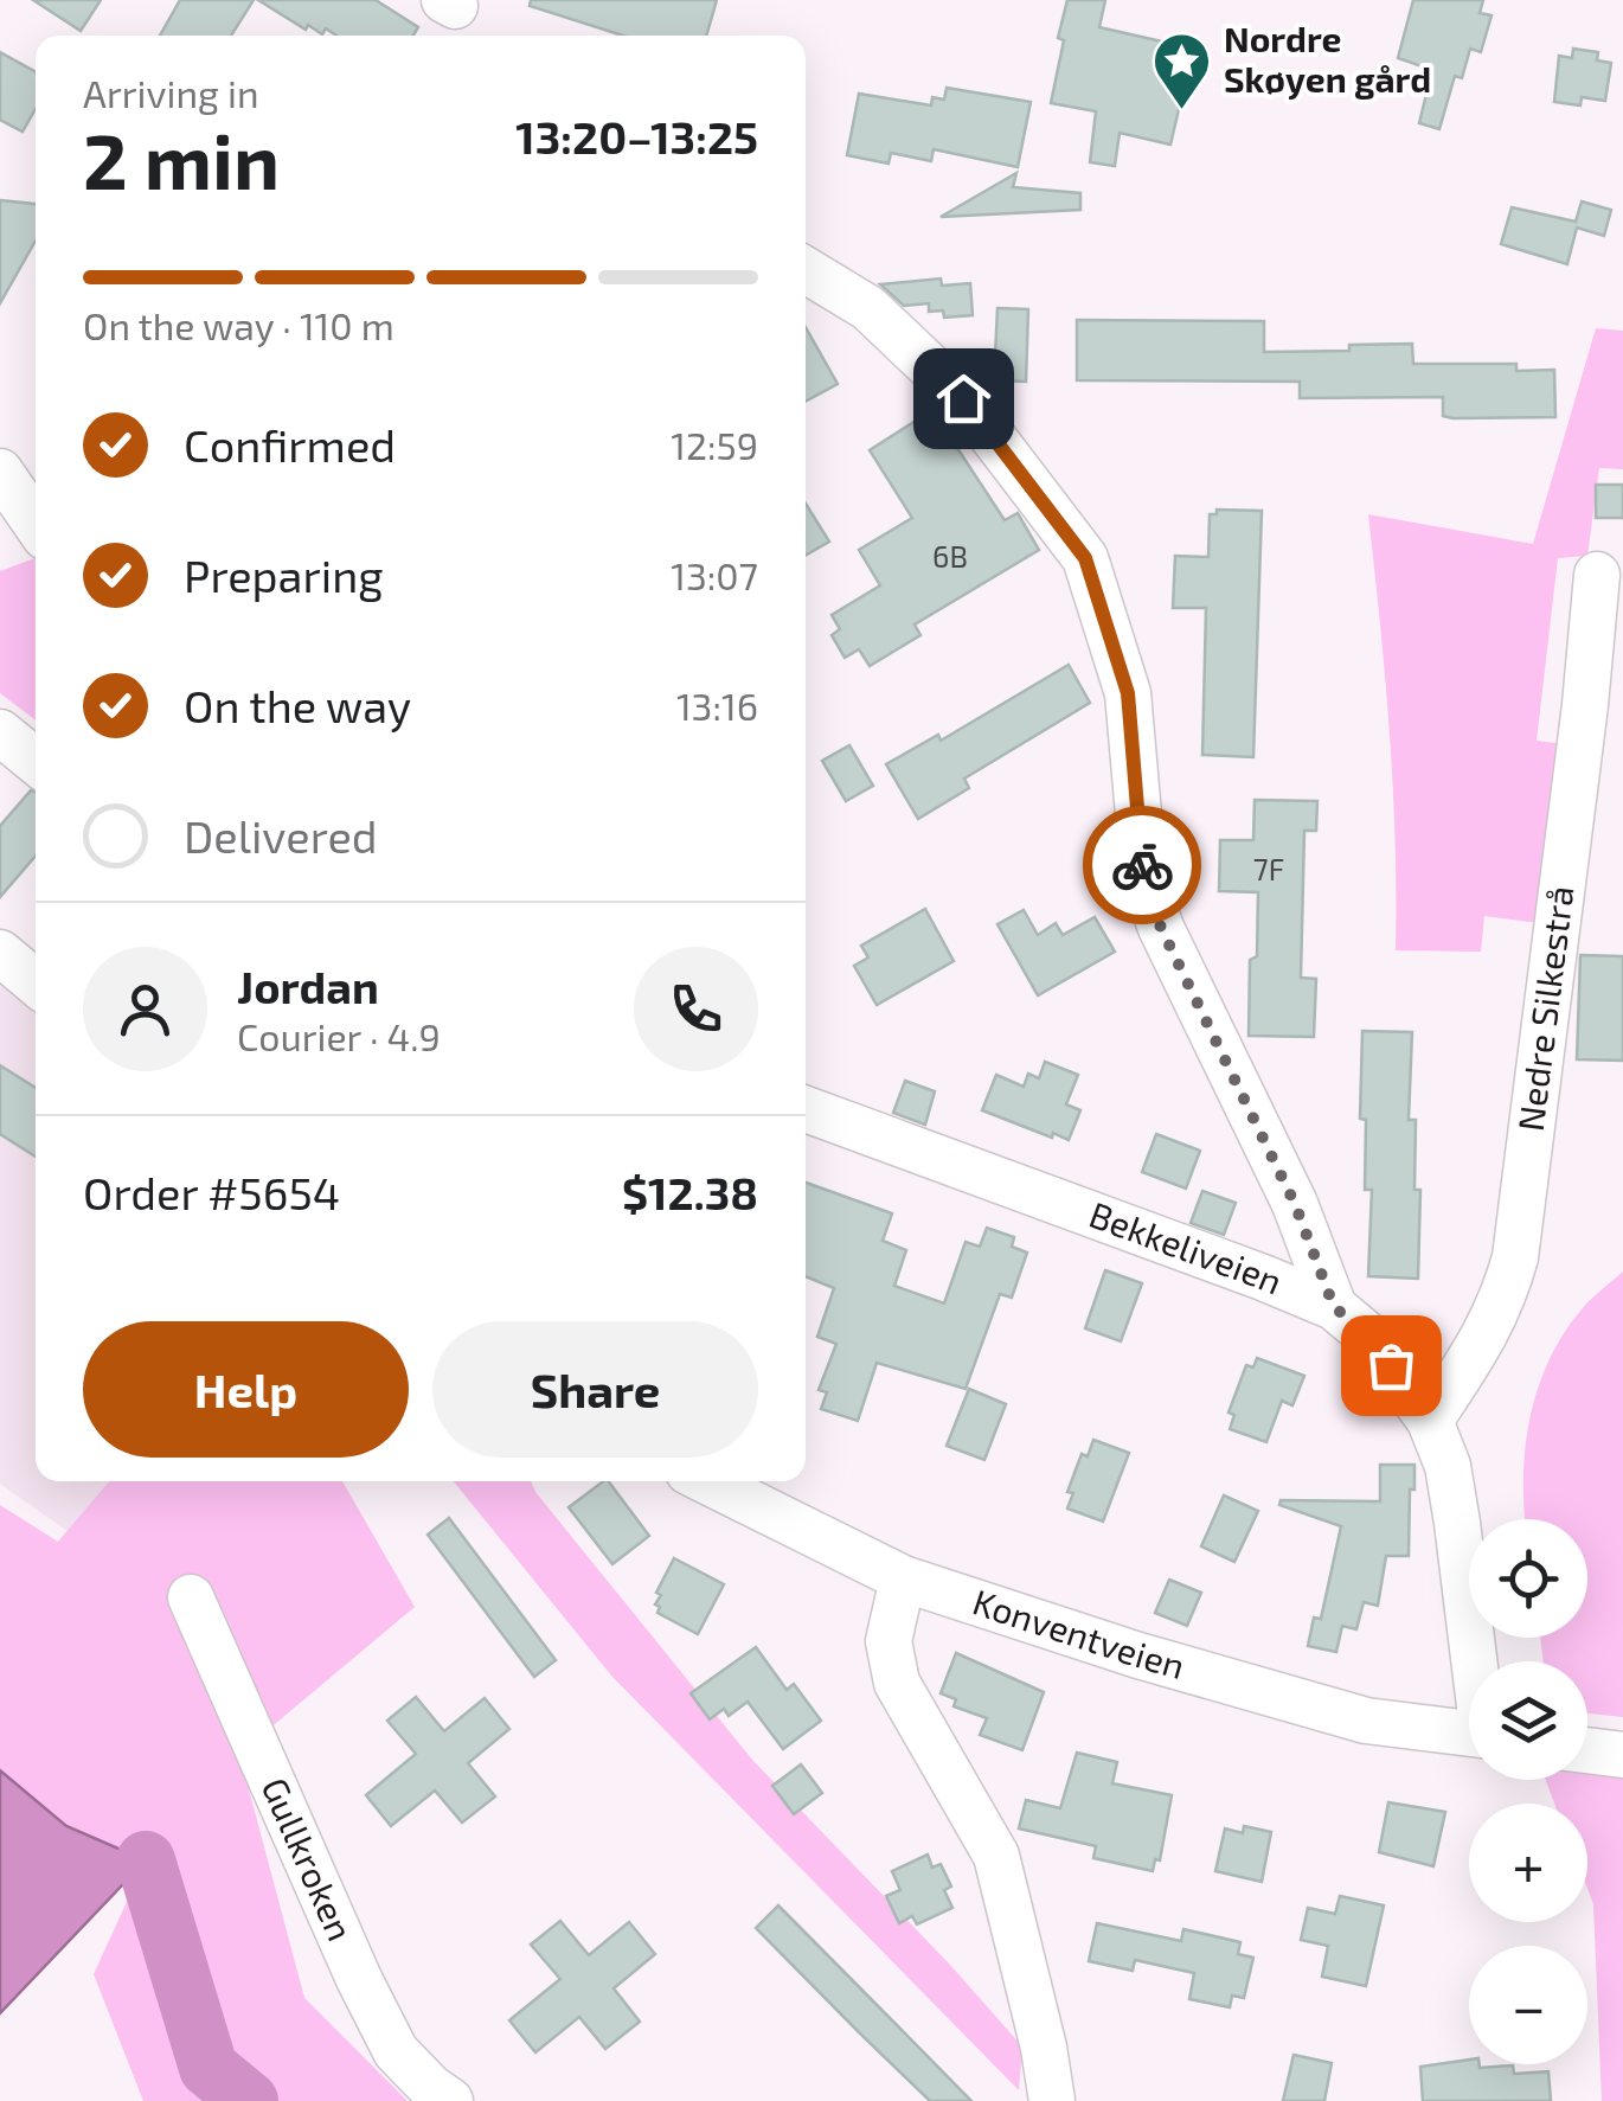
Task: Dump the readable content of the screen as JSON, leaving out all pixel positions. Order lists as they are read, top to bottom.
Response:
{
  "streets": {
    "street": [
      "Nedre Silkestrå",
      "Bekkeliveien",
      "Konventveien",
      "Gullkroken"
    ]
  },
  "crossings": [
    ["Nedre Silkestrå", "Bekkeliveien"]
  ],
  "places": {
    "place": ["Nordre Skøyen gård"]
  },
  "house_numbers": ["6B", "7F"],
  "page": {
    "heading": ["2 min", "Arriving in", "13:20–13:25"],
    "panel": [
      "Jordan",
      "Courier · 4.9",
      "Order #5654",
      "$12.38"
    ],
    "bar": "On the way · 110 m",
    "list": [
      ["Confirmed", "12:59"],
      ["Preparing", "13:07"],
      ["On the way", "13:16"],
      "Delivered"
    ],
    "buttons": ["Help", "Share"],
    "map_buttons": ["+", "−"]
  }
}
